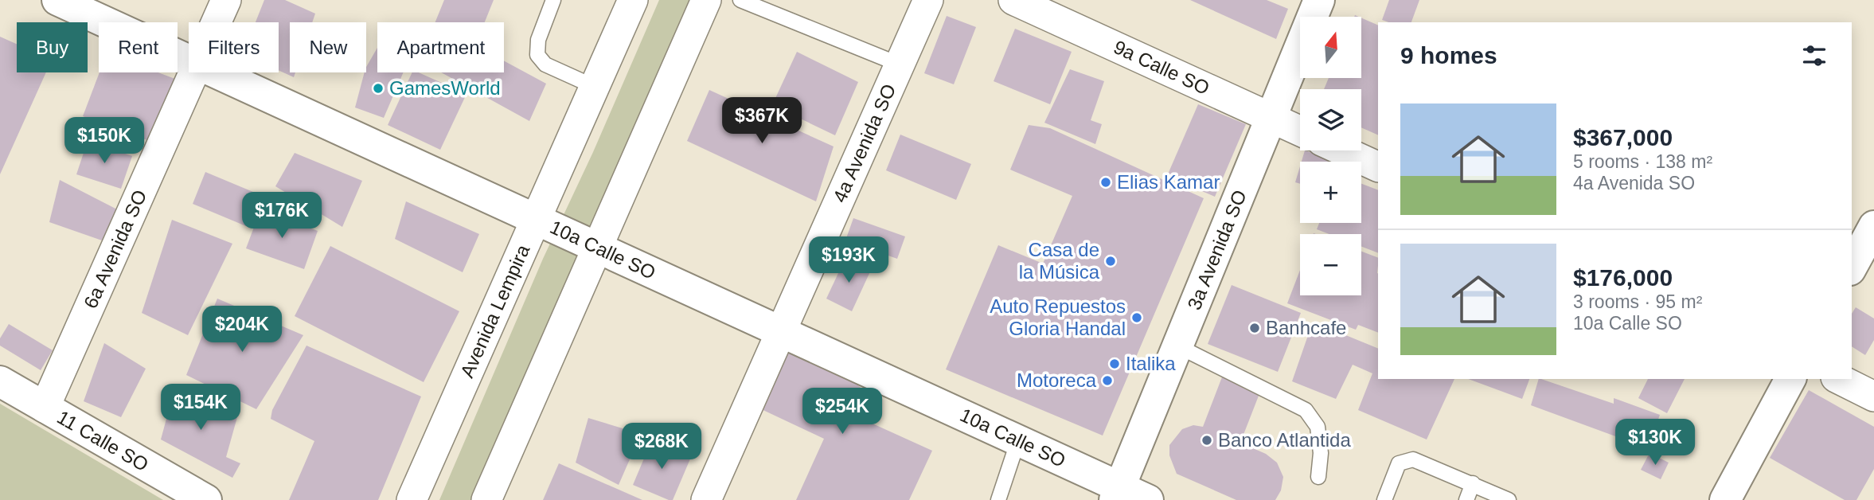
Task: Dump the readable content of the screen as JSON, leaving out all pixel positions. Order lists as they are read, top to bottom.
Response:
{
  "streets": {
    "street": [
      "9a Calle SO",
      "4a Avenida SO",
      "6a Avenida SO",
      "10a Calle SO",
      "3a Avenida SO",
      "Avenida Lempira",
      "11 Calle SO"
    ]
  },
  "crossings": [
    ["9a Calle SO", "3a Avenida SO"],
    ["4a Avenida SO", "10a Calle SO"],
    ["6a Avenida SO", "11 Calle SO"],
    ["10a Calle SO", "3a Avenida SO"],
    ["10a Calle SO", "Avenida Lempira"]
  ],
  "places": [
    "GamesWorld",
    "Elias Kamar",
    "Casa de la Música",
    "Auto Repuestos Gloria Handal",
    "Banhcafe",
    "Italika",
    "Motoreca",
    "Banco Atlantida"
  ],
  "north": "top",
  "page": {
    "map_buttons": ["+", "−"],
    "chip": [
      "Buy",
      "Rent",
      "Filters",
      "New",
      "Apartment"
    ],
    "heading": "9 homes",
    "list": [
      {
        "name": "$367,000",
        "note": "5 rooms · 138 m² · 4a Avenida SO"
      },
      {
        "name": "$176,000",
        "note": "3 rooms · 95 m² · 10a Calle SO"
      }
    ],
    "price": [
      "$367K",
      "$150K",
      "$176K",
      "$193K",
      "$204K",
      "$154K",
      "$254K",
      "$130K",
      "$268K"
    ]
  }
}
